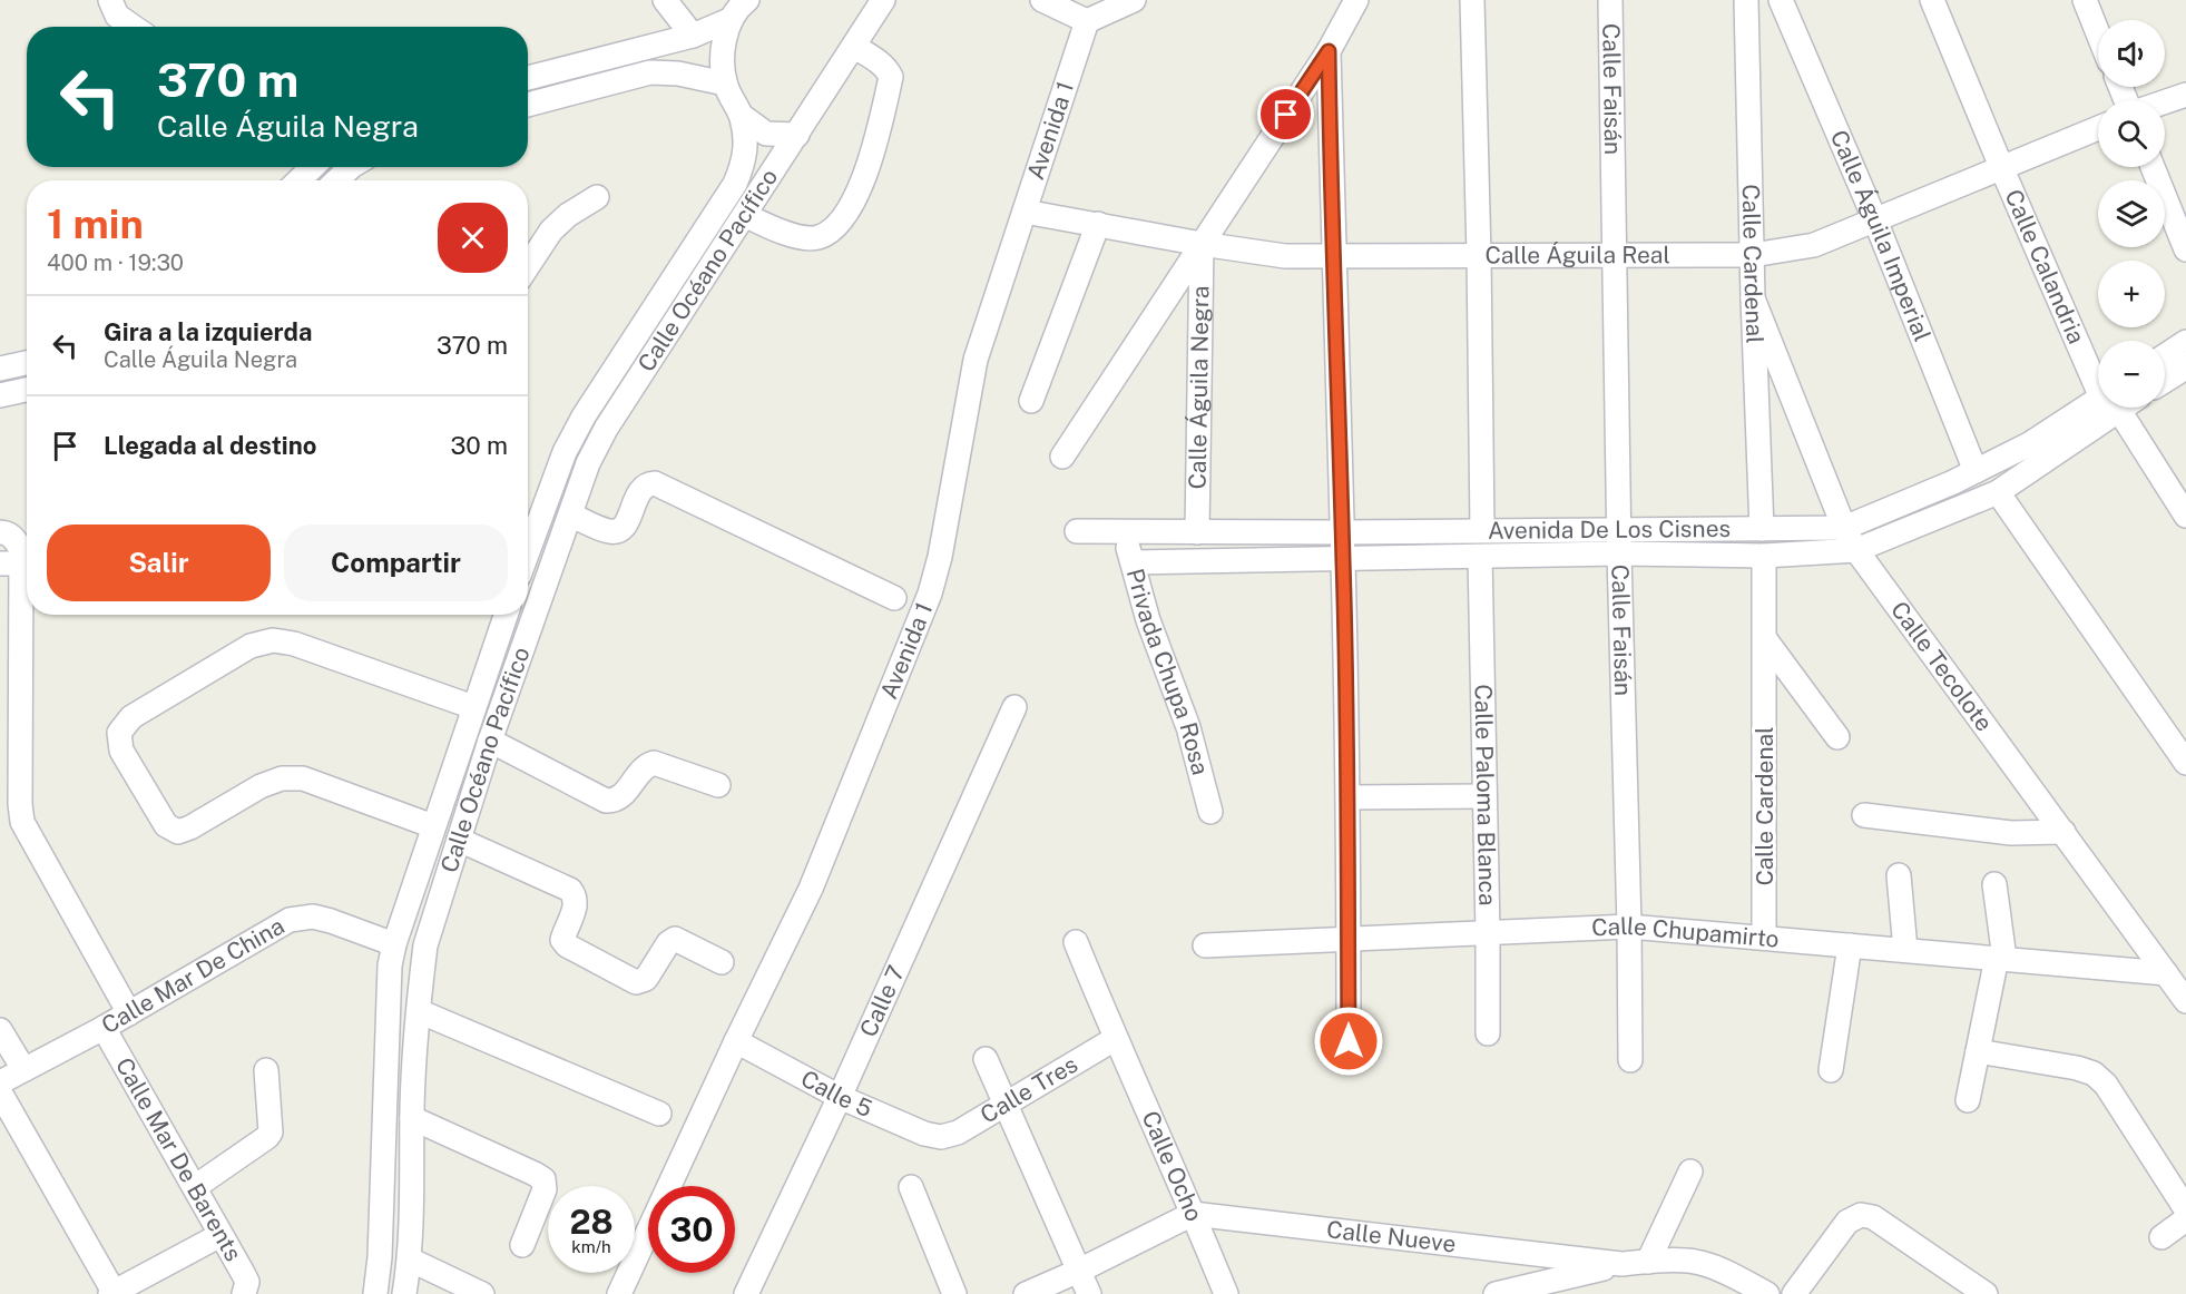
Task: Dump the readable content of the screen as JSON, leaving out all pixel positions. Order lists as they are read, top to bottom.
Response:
{
  "streets": {
    "street": [
      "Calle Faisán",
      "Avenida 1",
      "Calle Águila Imperial",
      "Calle Águila Real",
      "Calle Cardenal",
      "Calle Calandria",
      "Calle Océano Pacífico",
      "Calle Águila Negra",
      "Avenida De Los Cisnes",
      "Calle Tecolote",
      "Privada Chupa Rosa",
      "Calle Paloma Blanca",
      "Calle Chupamirto",
      "Calle Mar De China",
      "Calle 7",
      "Calle Tres",
      "Calle 5",
      "Calle Mar De Barents",
      "Calle Ocho",
      "Calle Nueve"
    ]
  },
  "crossings": [
    ["Calle Faisán", "Calle Águila Real"],
    ["Calle Faisán", "Avenida De Los Cisnes"],
    ["Calle Faisán", "Calle Chupamirto"],
    ["Avenida 1", "Calle Águila Real"],
    ["Avenida 1", "Calle 5"],
    ["Calle Águila Imperial", "Calle Águila Real"],
    ["Calle Águila Imperial", "Avenida De Los Cisnes"],
    ["Calle Águila Real", "Calle Cardenal"],
    ["Calle Águila Real", "Calle Calandria"],
    ["Calle Águila Real", "Calle Águila Negra"],
    ["Calle Cardenal", "Avenida De Los Cisnes"],
    ["Calle Cardenal", "Calle Tecolote"],
    ["Calle Cardenal", "Calle Chupamirto"],
    ["Calle Océano Pacífico", "Calle Mar De China"],
    ["Calle Águila Negra", "Avenida De Los Cisnes"],
    ["Avenida De Los Cisnes", "Calle Tecolote"],
    ["Avenida De Los Cisnes", "Privada Chupa Rosa"],
    ["Avenida De Los Cisnes", "Calle Paloma Blanca"],
    ["Calle Tecolote", "Calle Chupamirto"],
    ["Calle Paloma Blanca", "Calle Chupamirto"],
    ["Calle Mar De China", "Calle Mar De Barents"],
    ["Calle 7", "Calle 5"],
    ["Calle Tres", "Calle 5"],
    ["Calle Tres", "Calle Ocho"],
    ["Calle Ocho", "Calle Nueve"]
  ],
  "page": {
    "map_buttons": ["+", "−"],
    "turn": ["370 m", "Calle Águila Negra"],
    "heading": ["1 min", "400 m · 19:30"],
    "list": [
      {
        "name": "Gira a la izquierda",
        "note": "Calle Águila Negra",
        "value": "370 m"
      },
      {
        "name": "Llegada al destino",
        "value": "30 m"
      }
    ],
    "buttons": ["Salir", "Compartir"],
    "speed": "28 km/h",
    "limit": "30"
  }
}
